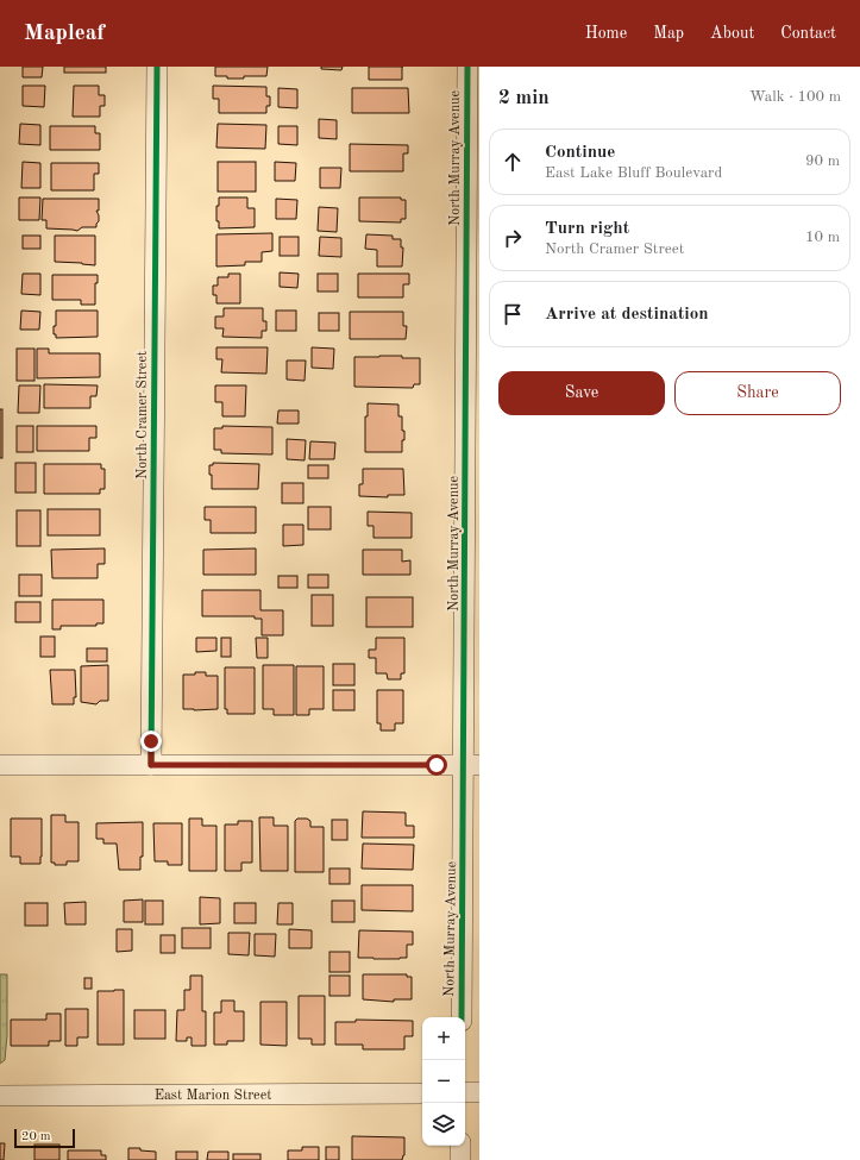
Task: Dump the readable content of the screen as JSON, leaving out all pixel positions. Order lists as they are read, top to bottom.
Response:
{
  "streets": {
    "street": ["North Murray Avenue", "North Cramer Street", "East Marion Street"]
  },
  "scale_bar": "20 m",
  "page": {
    "header": "Mapleaf",
    "nav": [
      "Home",
      "Map",
      "About",
      "Contact"
    ],
    "heading": ["2 min", "Walk · 100 m"],
    "list": [
      ["Continue", "East Lake Bluff Boulevard", "90 m"],
      ["Turn right", "North Cramer Street", "10 m"],
      "Arrive at destination"
    ],
    "buttons": ["Save", "Share"],
    "map_buttons": ["+", "−"],
    "scale": "20 m"
  }
}
